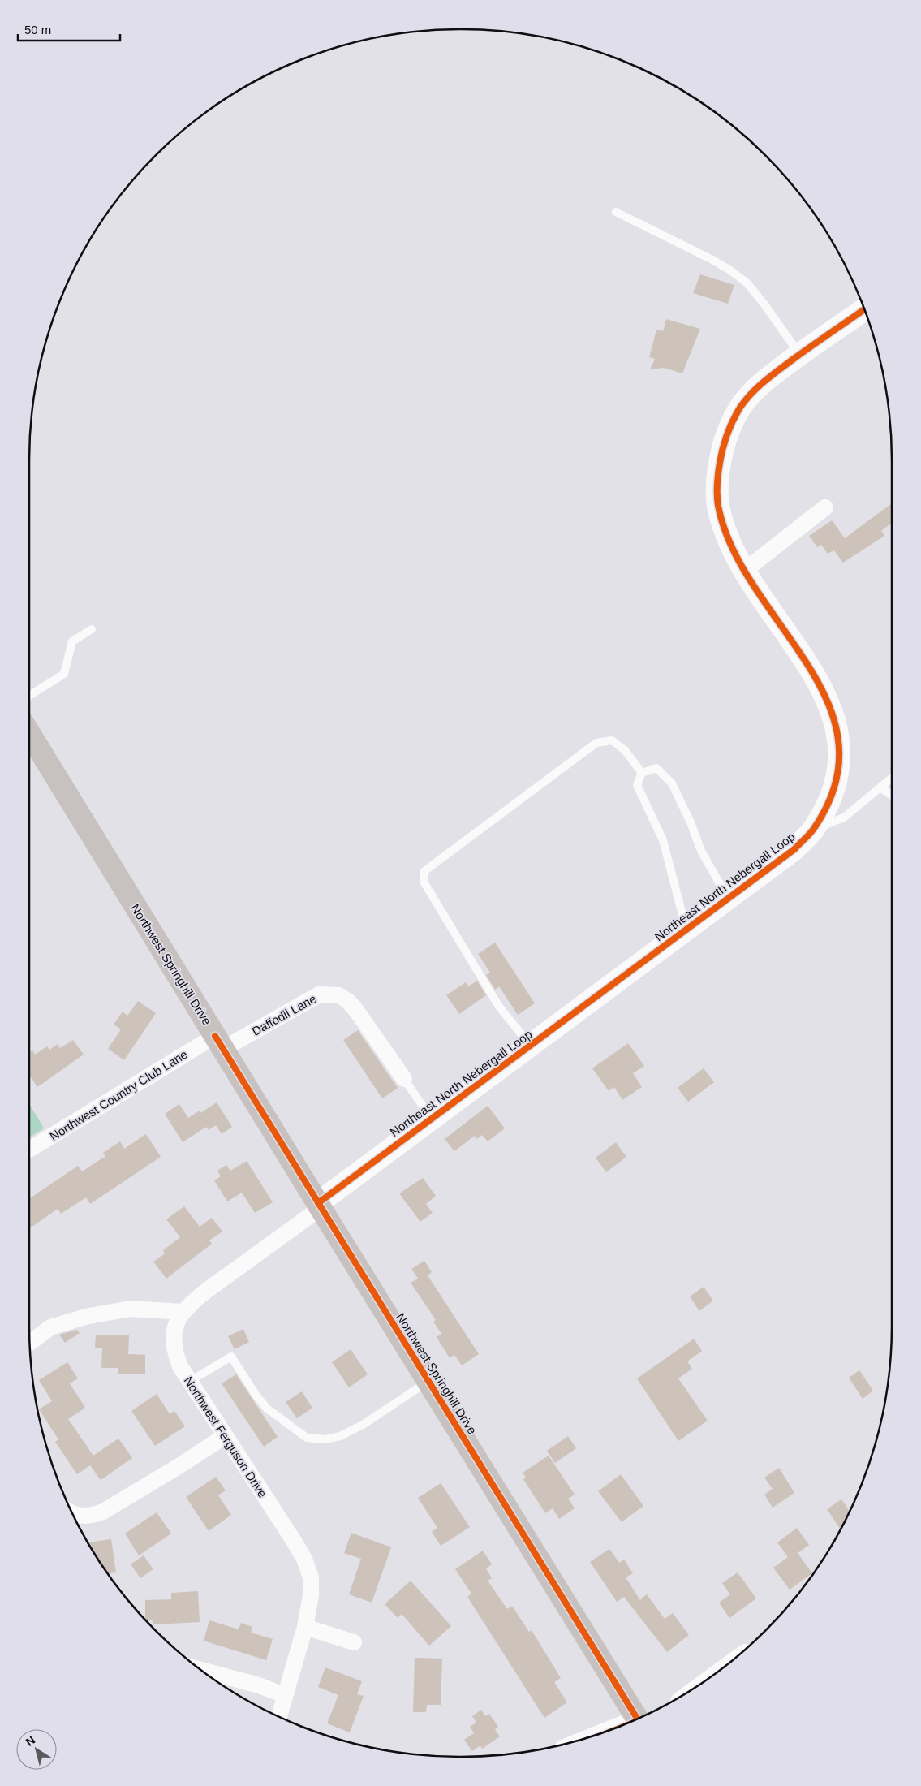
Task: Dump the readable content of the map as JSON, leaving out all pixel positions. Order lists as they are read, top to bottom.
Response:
{
  "streets": {
    "main road": ["Northwest Springhill Drive"],
    "street": [
      "Northeast North Nebergall Loop",
      "Daffodil Lane",
      "Northwest Country Club Lane",
      "Northwest Ferguson Drive"
    ]
  },
  "crossings": [
    ["Northeast North Nebergall Loop", "Northwest Springhill Drive"],
    ["Northeast North Nebergall Loop", "Northwest Ferguson Drive"],
    ["Northwest Springhill Drive", "Daffodil Lane"],
    ["Northwest Springhill Drive", "Northwest Country Club Lane"],
    ["Northwest Springhill Drive", "Northwest Ferguson Drive"],
    ["Daffodil Lane", "Northwest Country Club Lane"]
  ],
  "scale_bar": "50 m",
  "north": "top left"
}
